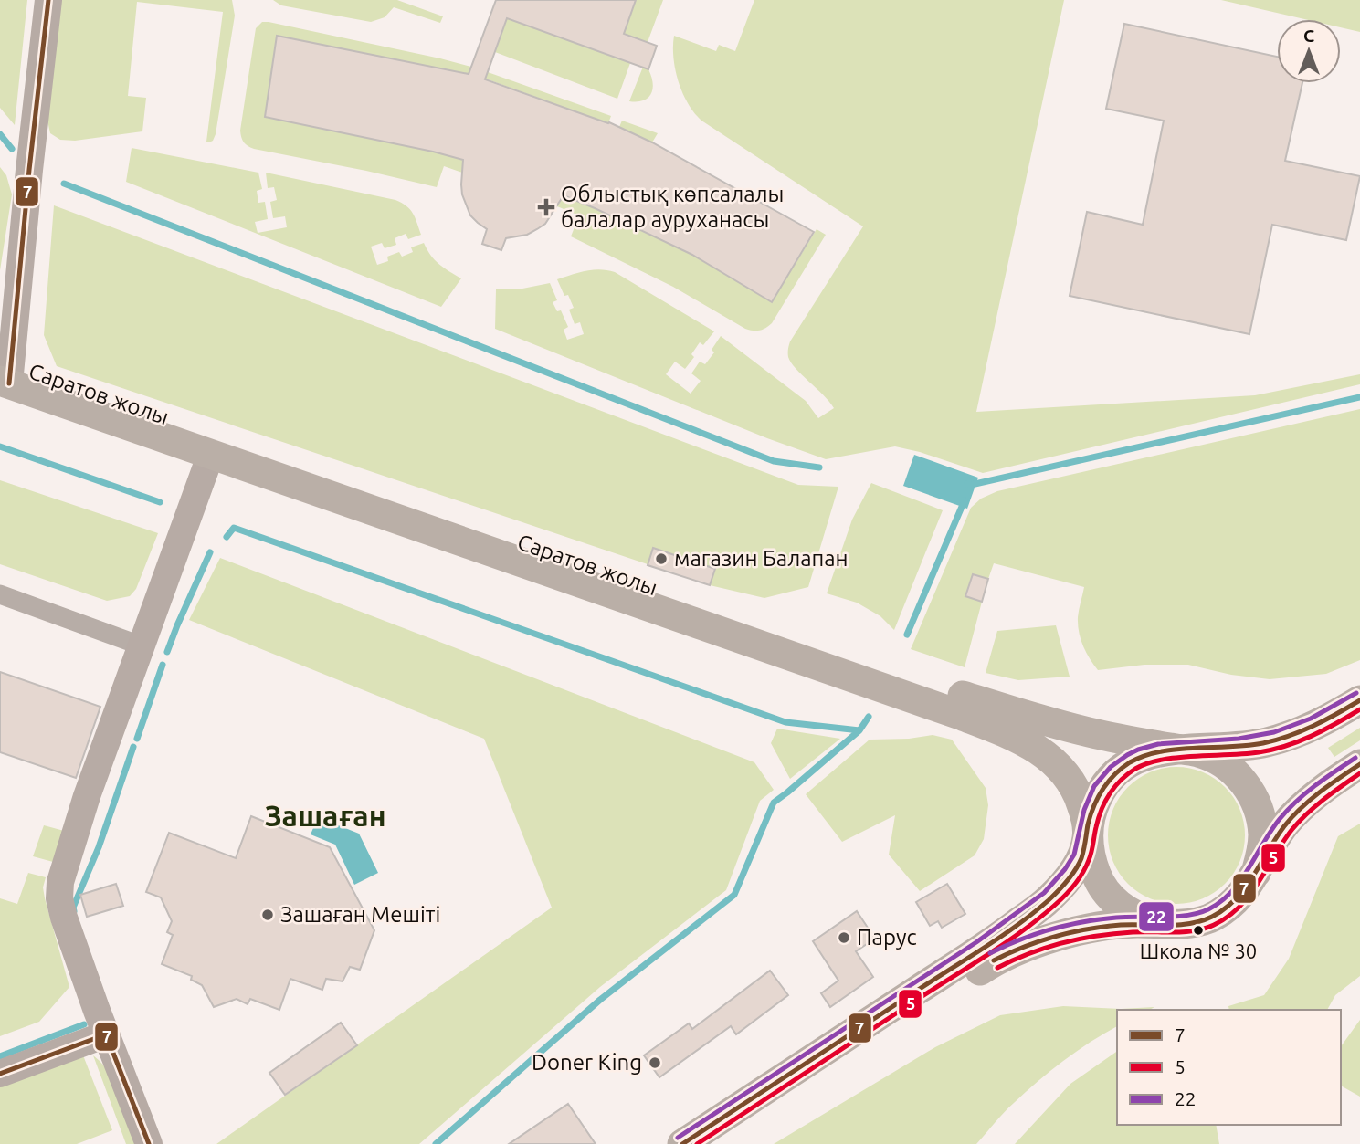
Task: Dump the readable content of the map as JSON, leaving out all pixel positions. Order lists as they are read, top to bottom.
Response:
{
  "streets": {
    "main road": ["Саратов жолы"]
  },
  "districts": ["Зашаған"],
  "places": {
    "health": ["Облыстық көпсалалы балалар ауруханасы"],
    "other": [
      "магазин Балапан",
      "Зашаған Мешіті",
      "Школа № 30",
      "Парус",
      "Doner King"
    ]
  },
  "lines": ["transit line 7", "transit line 22", "transit line 5"],
  "legend": ["7", "5", "22"],
  "north": "top"
}
